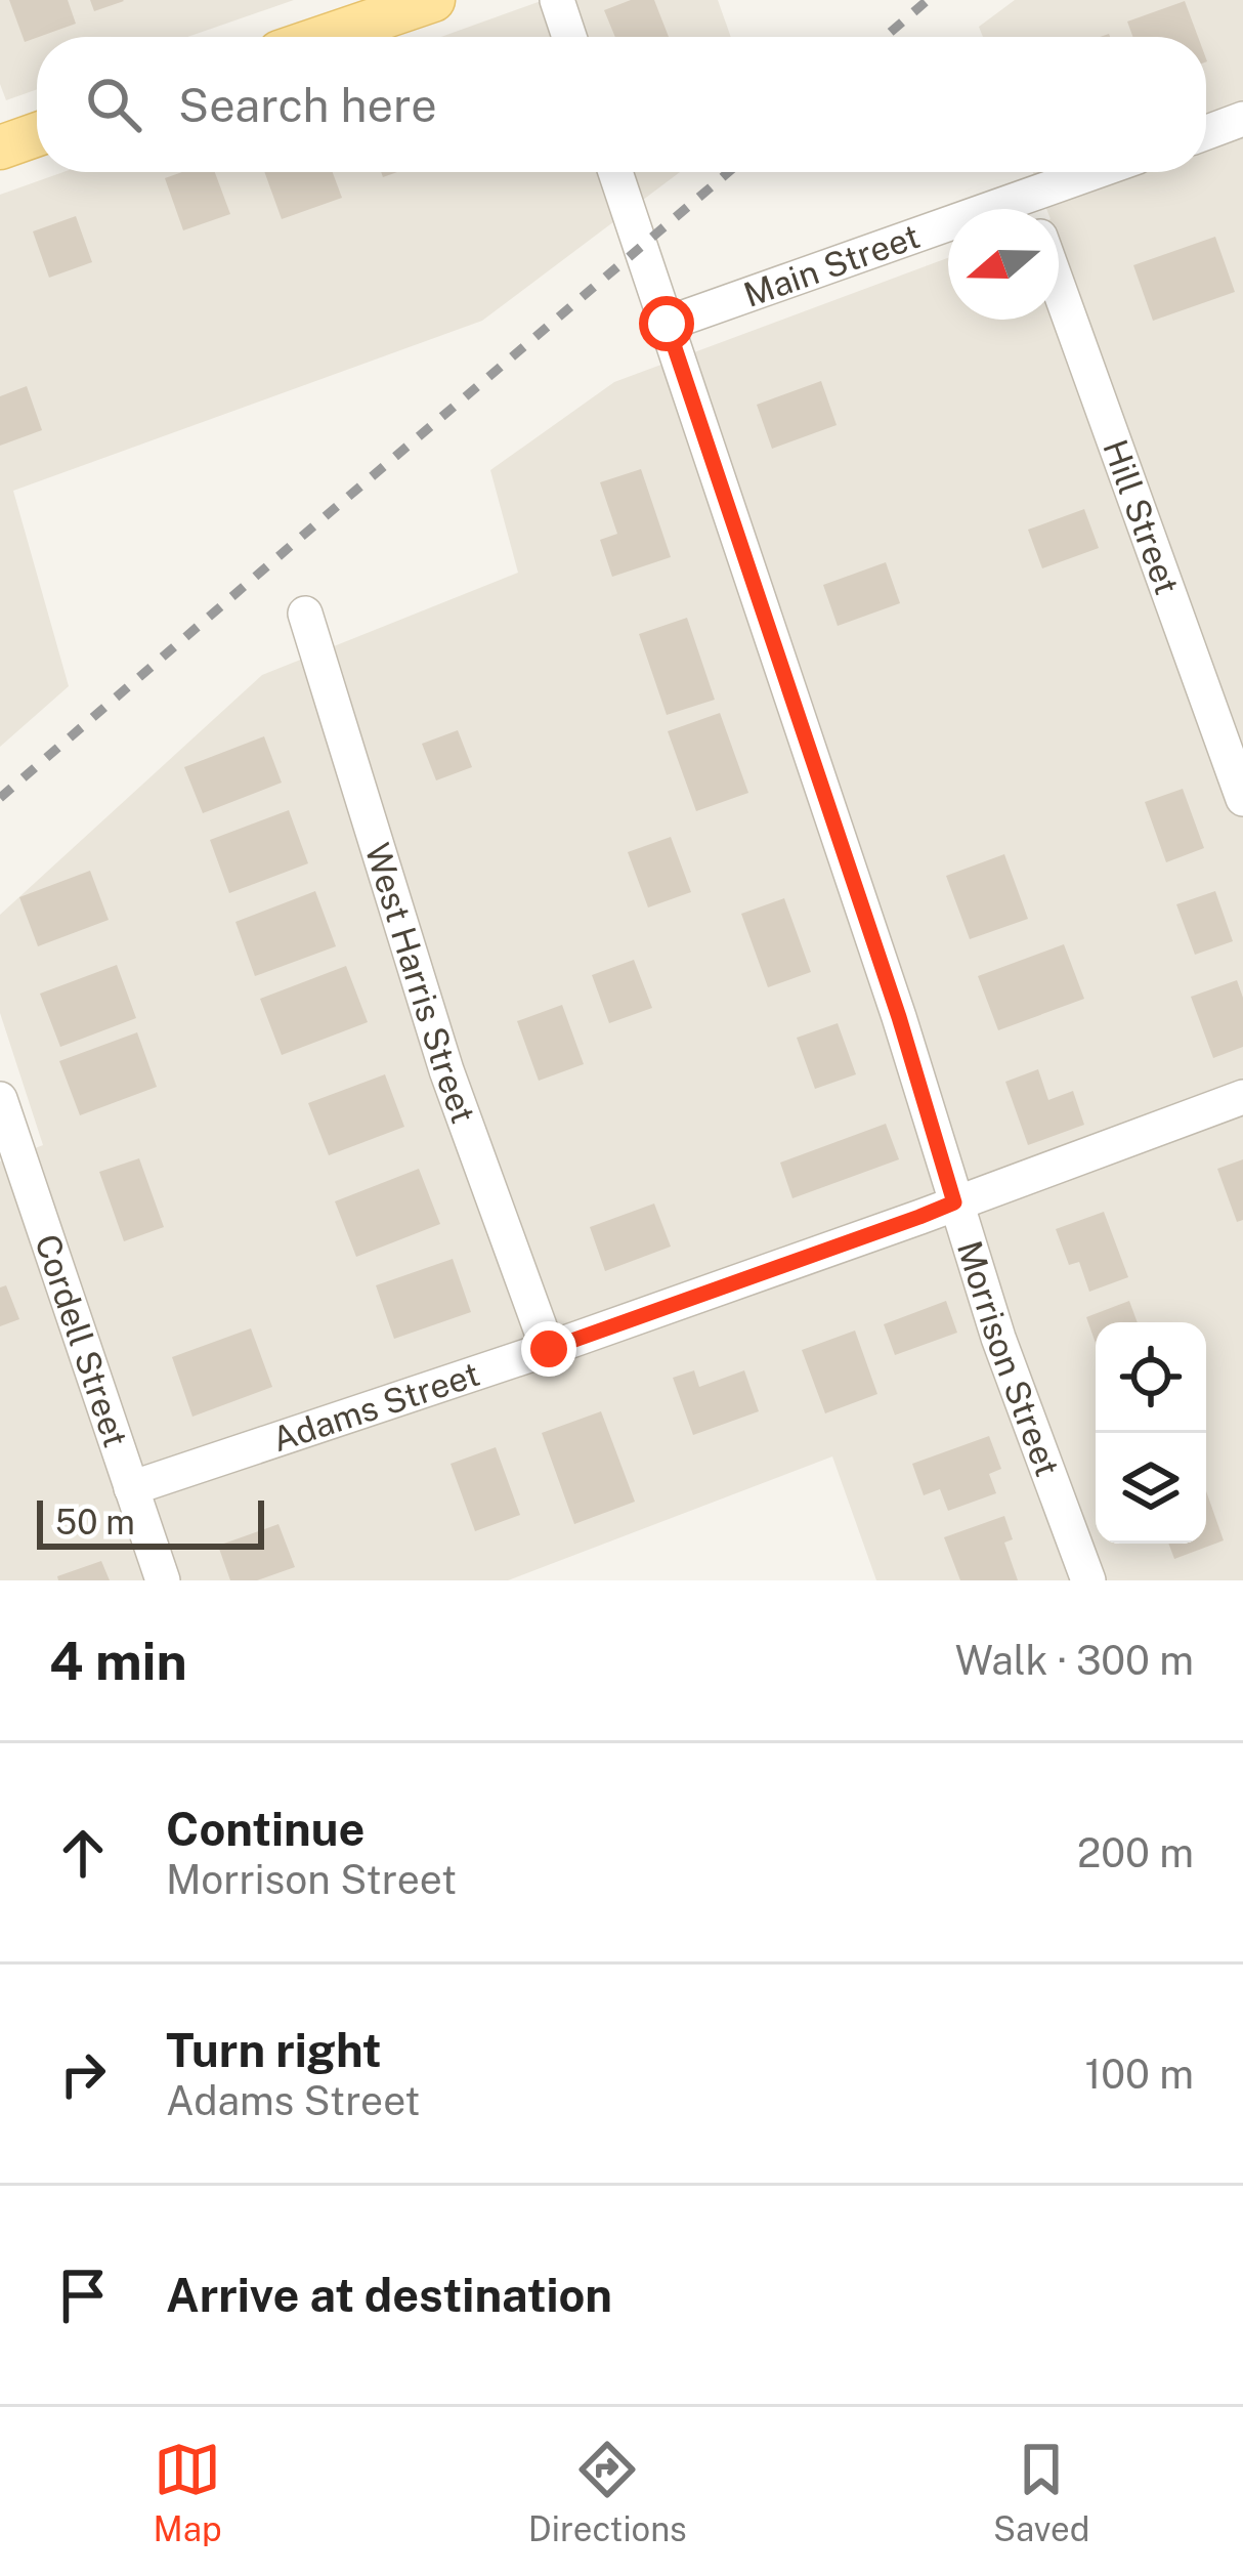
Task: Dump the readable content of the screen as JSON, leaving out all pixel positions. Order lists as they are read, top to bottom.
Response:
{
  "streets": {
    "street": [
      "Main Street",
      "Hill Street",
      "West Harris Street",
      "Cordell Street",
      "Morrison Street",
      "Adams Street"
    ]
  },
  "crossings": [
    ["Main Street", "Morrison Street"],
    ["West Harris Street", "Adams Street"],
    ["Cordell Street", "Adams Street"],
    ["Morrison Street", "Adams Street"]
  ],
  "scale_bar": "50 m",
  "north": "left",
  "page": {
    "search": "Search here",
    "scale": "50 m",
    "heading": ["4 min", "Walk · 300 m"],
    "list": [
      ["Continue", "Morrison Street", "200 m"],
      ["Turn right", "Adams Street", "100 m"],
      "Arrive at destination"
    ],
    "nav": ["Map", "Directions", "Saved"]
  }
}
